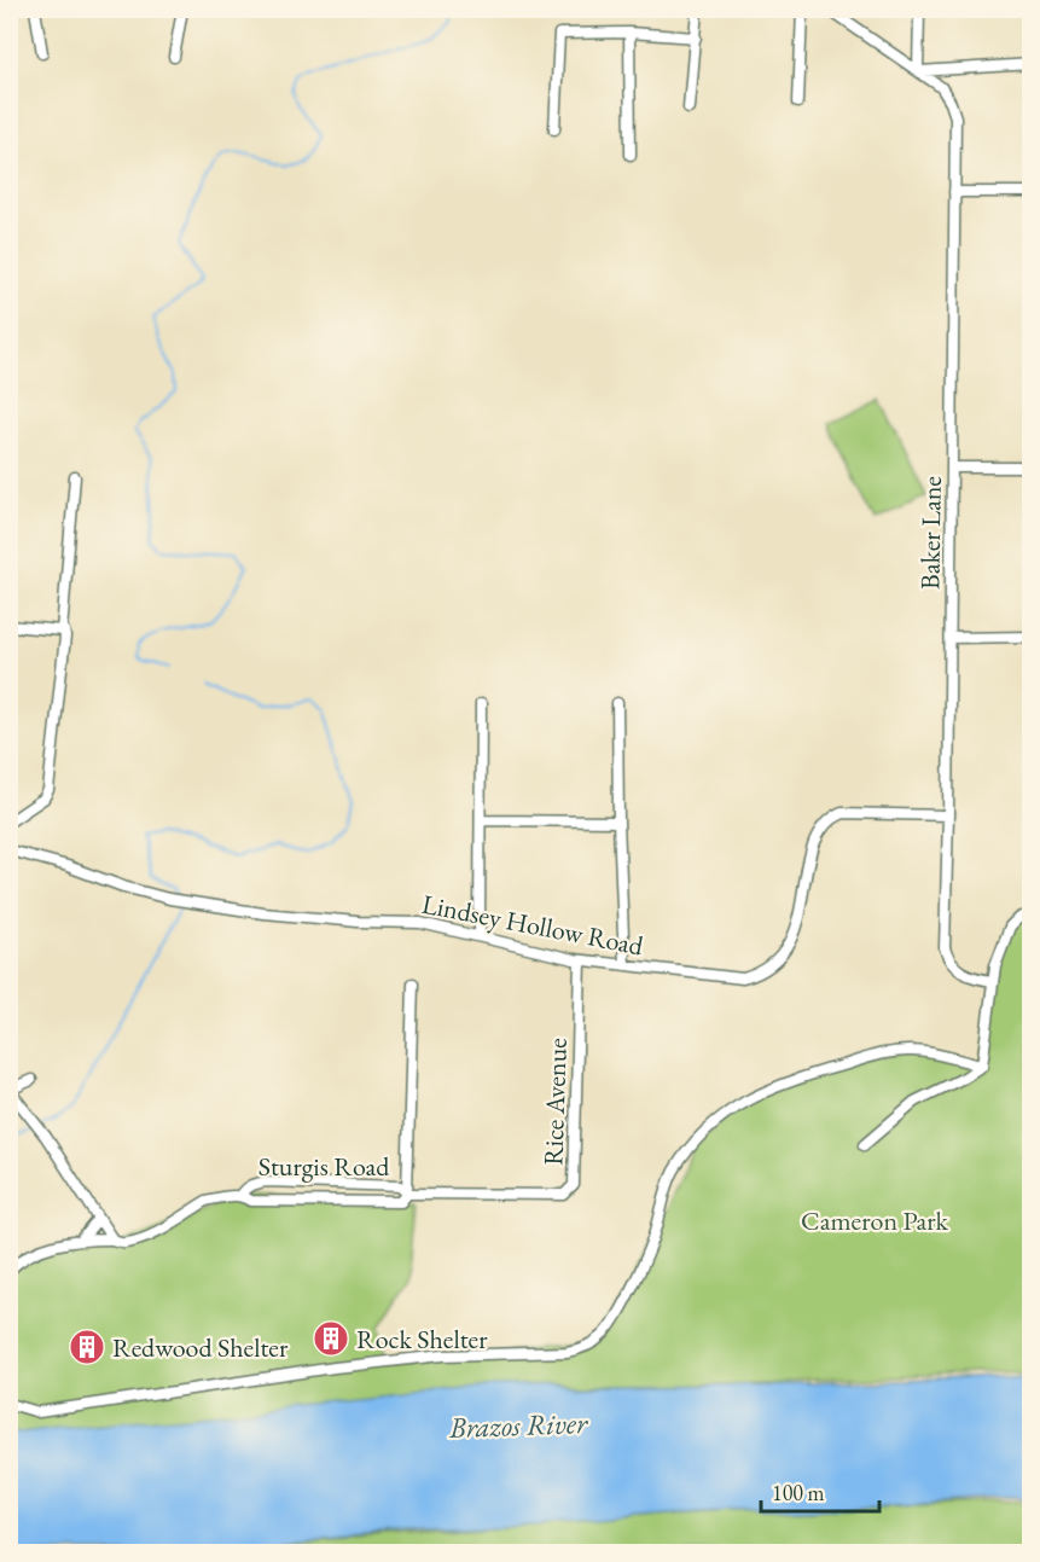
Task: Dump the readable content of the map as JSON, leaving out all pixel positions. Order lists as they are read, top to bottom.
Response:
{
  "streets": {
    "street": [
      "Baker Lane",
      "Lindsey Hollow Road",
      "Rice Avenue",
      "Sturgis Road"
    ]
  },
  "crossings": [
    ["Baker Lane", "Lindsey Hollow Road"],
    ["Lindsey Hollow Road", "Rice Avenue"],
    ["Rice Avenue", "Sturgis Road"]
  ],
  "water": ["Brazos River"],
  "parks": ["Cameron Park"],
  "places": {
    "building": ["Rock Shelter", "Redwood Shelter"]
  },
  "scale_bar": "100 m"
}
